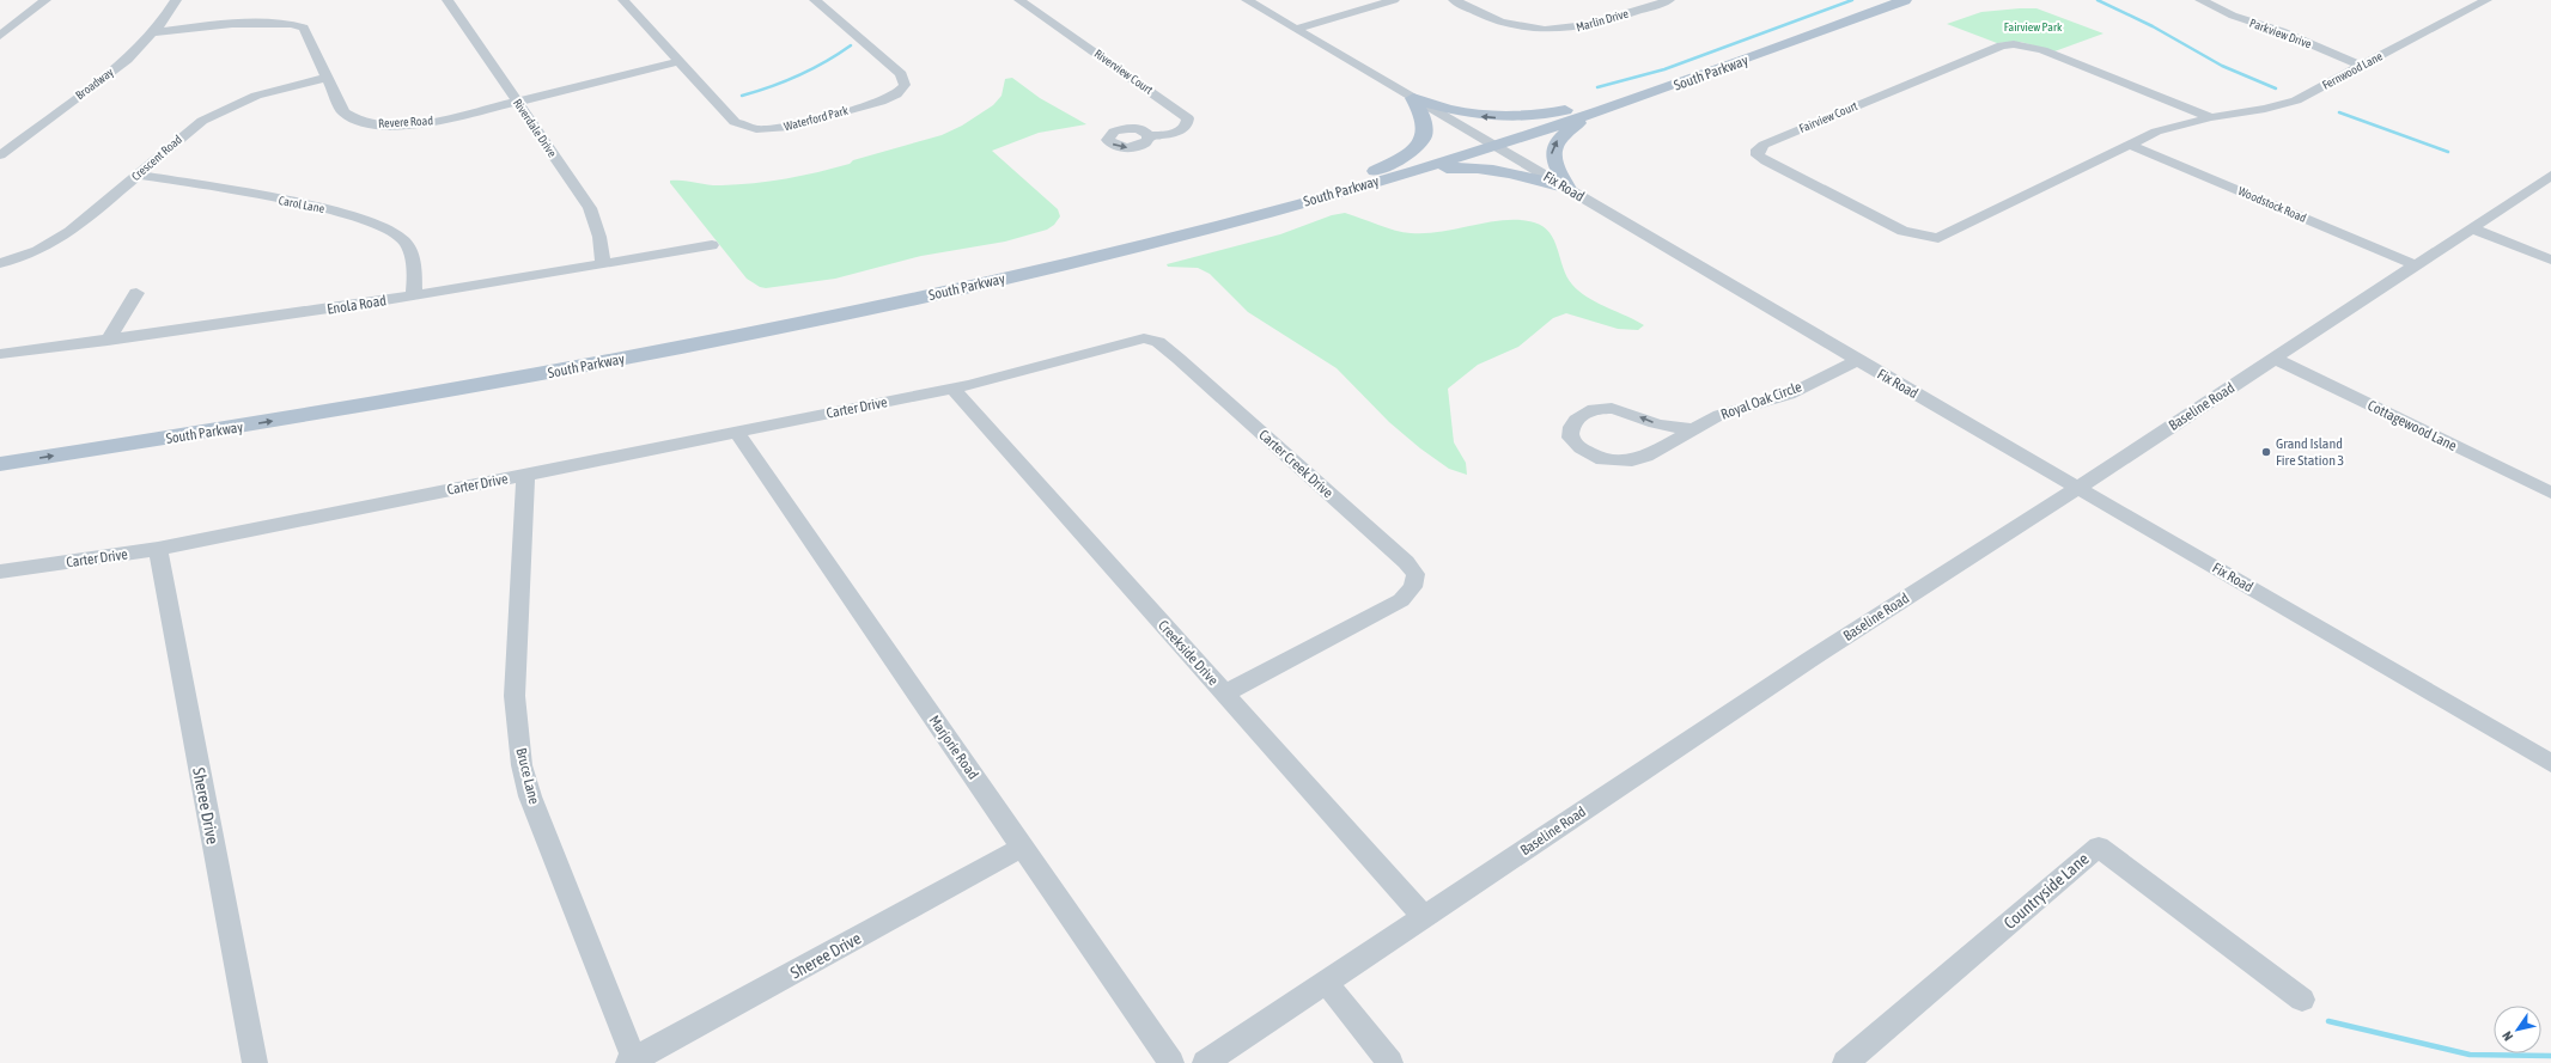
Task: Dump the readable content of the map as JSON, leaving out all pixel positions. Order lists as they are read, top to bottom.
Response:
{
  "streets": {
    "main road": ["South Parkway"],
    "street": [
      "Marlin Drive",
      "Parkview Drive",
      "Fernwood Lane",
      "Riverview Court",
      "Broadway",
      "Fairview Court",
      "Waterford Park",
      "Revere Road",
      "Riverdale Drive",
      "Crescent Road",
      "Fix Road",
      "Carol Lane",
      "Woodstock Road",
      "Enola Road",
      "Royal Oak Circle",
      "Baseline Road",
      "Carter Drive",
      "Cottagewood Lane",
      "Carter Creek Drive",
      "Creekside Drive",
      "Marjorie Road",
      "Bruce Lane",
      "Sheree Drive",
      "Countryside Lane"
    ]
  },
  "crossings": [
    ["Parkview Drive", "Fernwood Lane"],
    ["Fernwood Lane", "Fairview Court"],
    ["South Parkway", "Fix Road"],
    ["Broadway", "Revere Road"],
    ["Fairview Court", "Woodstock Road"],
    ["Waterford Park", "Revere Road"],
    ["Revere Road", "Riverdale Drive"],
    ["Revere Road", "Crescent Road"],
    ["Riverdale Drive", "Enola Road"],
    ["Crescent Road", "Carol Lane"],
    ["Fix Road", "Royal Oak Circle"],
    ["Fix Road", "Baseline Road"],
    ["Carol Lane", "Enola Road"],
    ["Woodstock Road", "Baseline Road"],
    ["Baseline Road", "Cottagewood Lane"],
    ["Baseline Road", "Creekside Drive"],
    ["Carter Drive", "Carter Creek Drive"],
    ["Carter Drive", "Creekside Drive"],
    ["Carter Drive", "Marjorie Road"],
    ["Carter Drive", "Bruce Lane"],
    ["Carter Drive", "Sheree Drive"],
    ["Carter Creek Drive", "Creekside Drive"],
    ["Marjorie Road", "Sheree Drive"],
    ["Bruce Lane", "Sheree Drive"]
  ],
  "parks": ["Fairview Park"],
  "places": ["Grand Island Fire Station 3"],
  "north": "bottom left"
}
